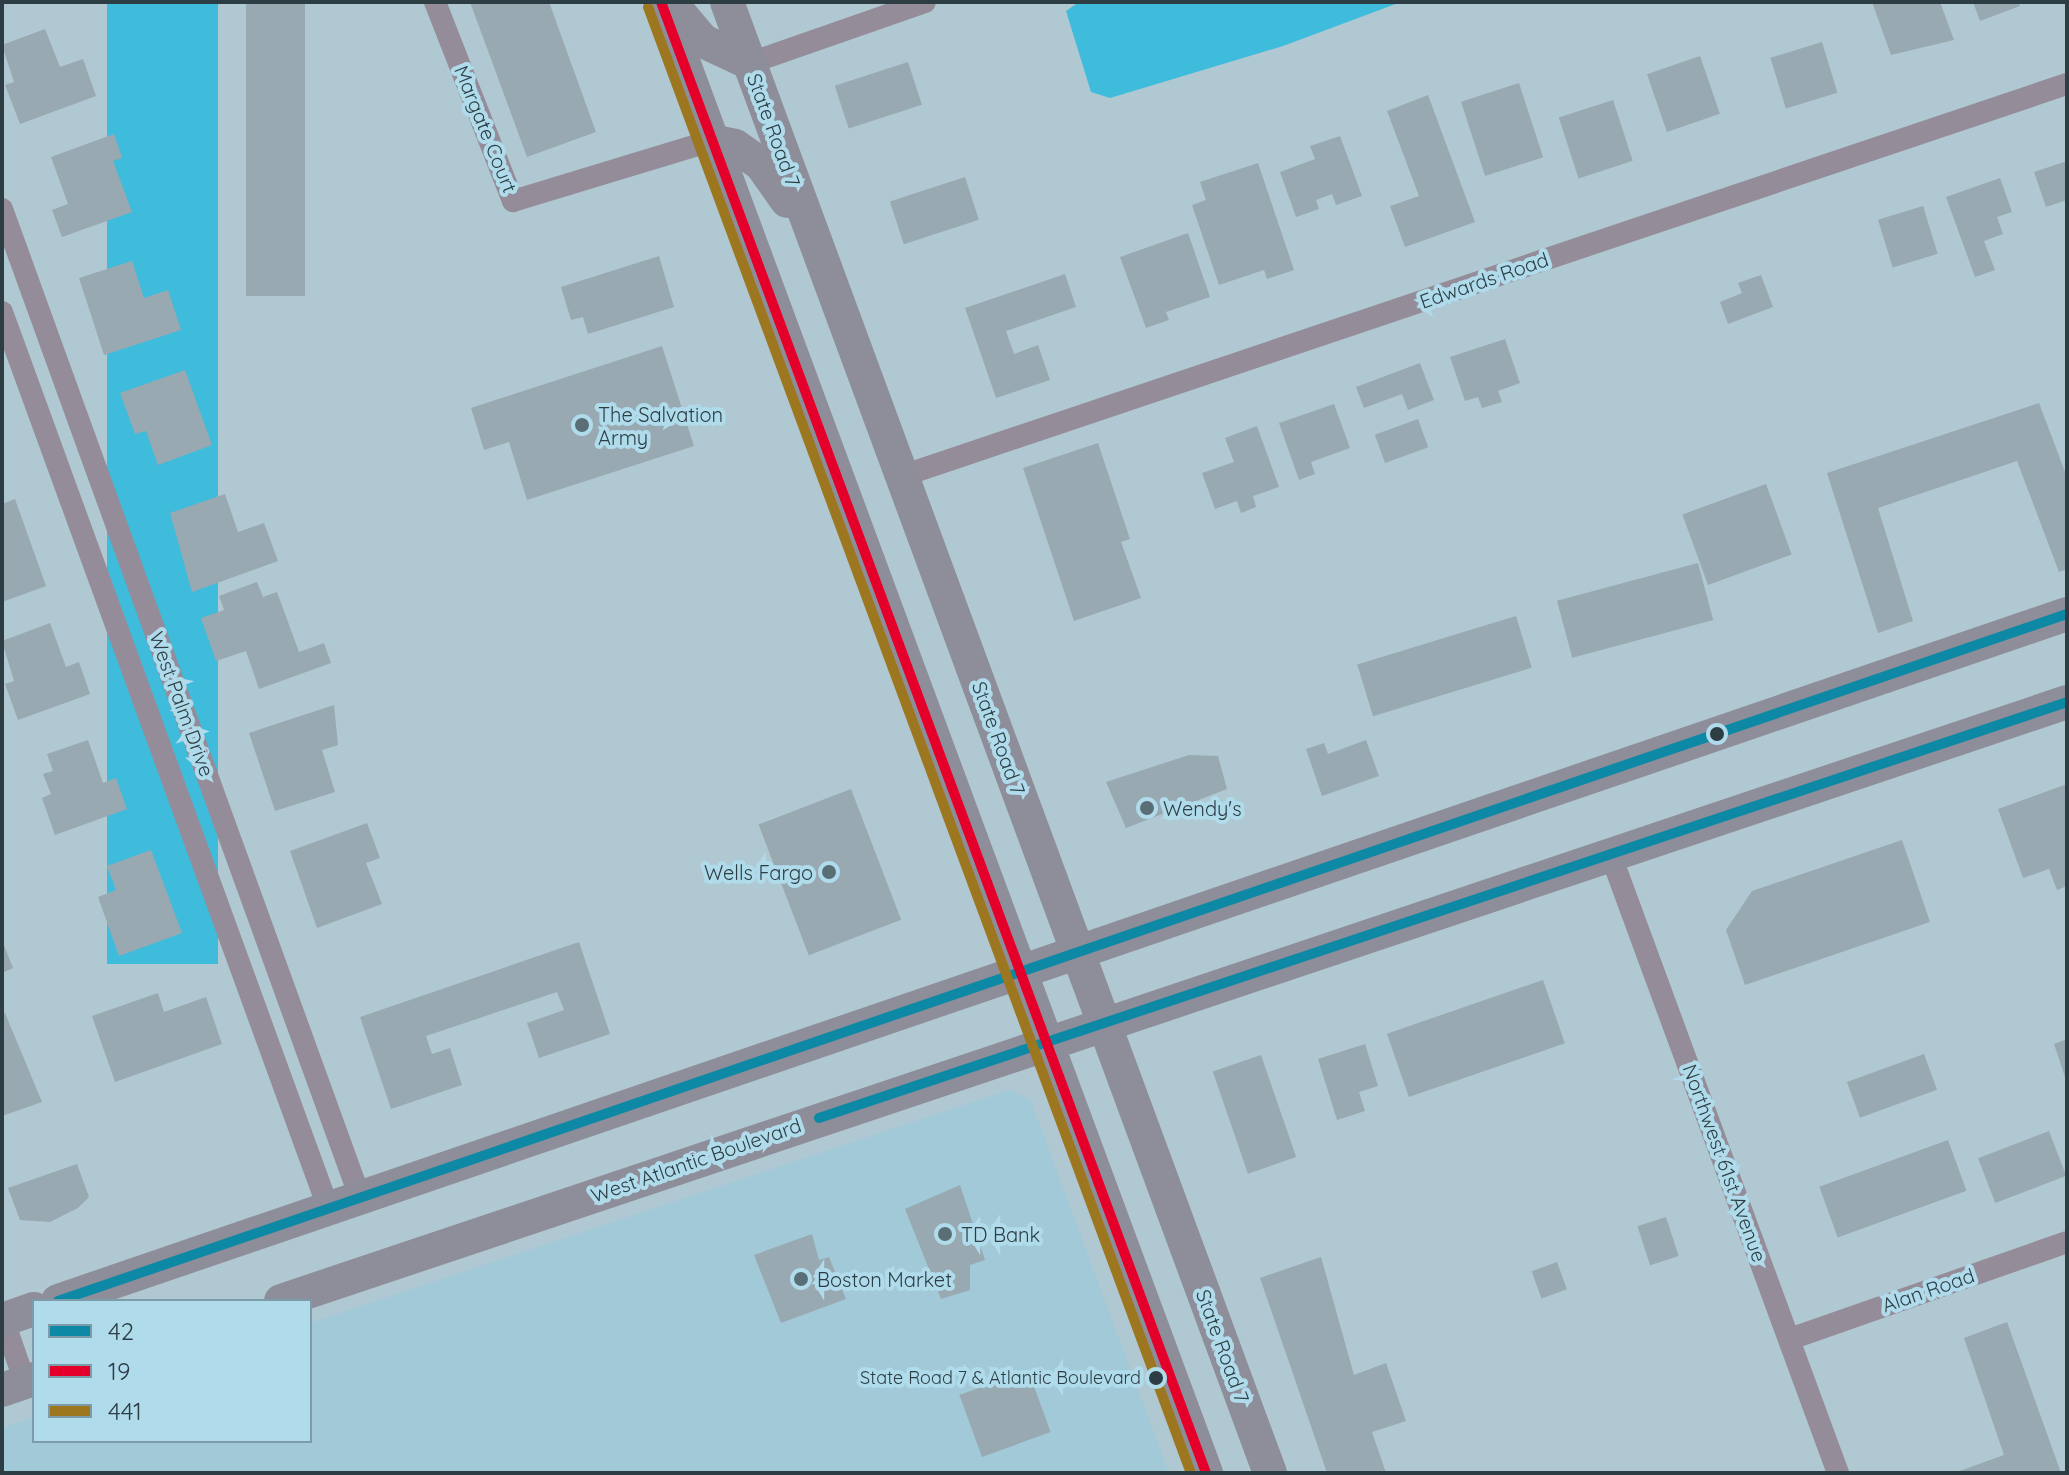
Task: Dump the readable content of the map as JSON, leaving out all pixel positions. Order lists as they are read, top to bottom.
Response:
{
  "streets": {
    "main road": ["State Road 7", "West Atlantic Boulevard"],
    "street": [
      "Margate Court",
      "Edwards Road",
      "West Palm Drive",
      "Northwest 61st Avenue",
      "Alan Road"
    ]
  },
  "crossings": [
    ["State Road 7", "Edwards Road"],
    ["State Road 7", "West Atlantic Boulevard"],
    ["West Atlantic Boulevard", "Northwest 61st Avenue"],
    ["Northwest 61st Avenue", "Alan Road"]
  ],
  "places": [
    "The Salvation Army",
    "Wendy's",
    "Wells Fargo",
    "TD Bank",
    "Boston Market",
    "State Road 7 & Atlantic Boulevard"
  ],
  "lines": ["transit line 19", "transit line 441", "transit line 42"],
  "legend": ["42", "19", "441"]
}
